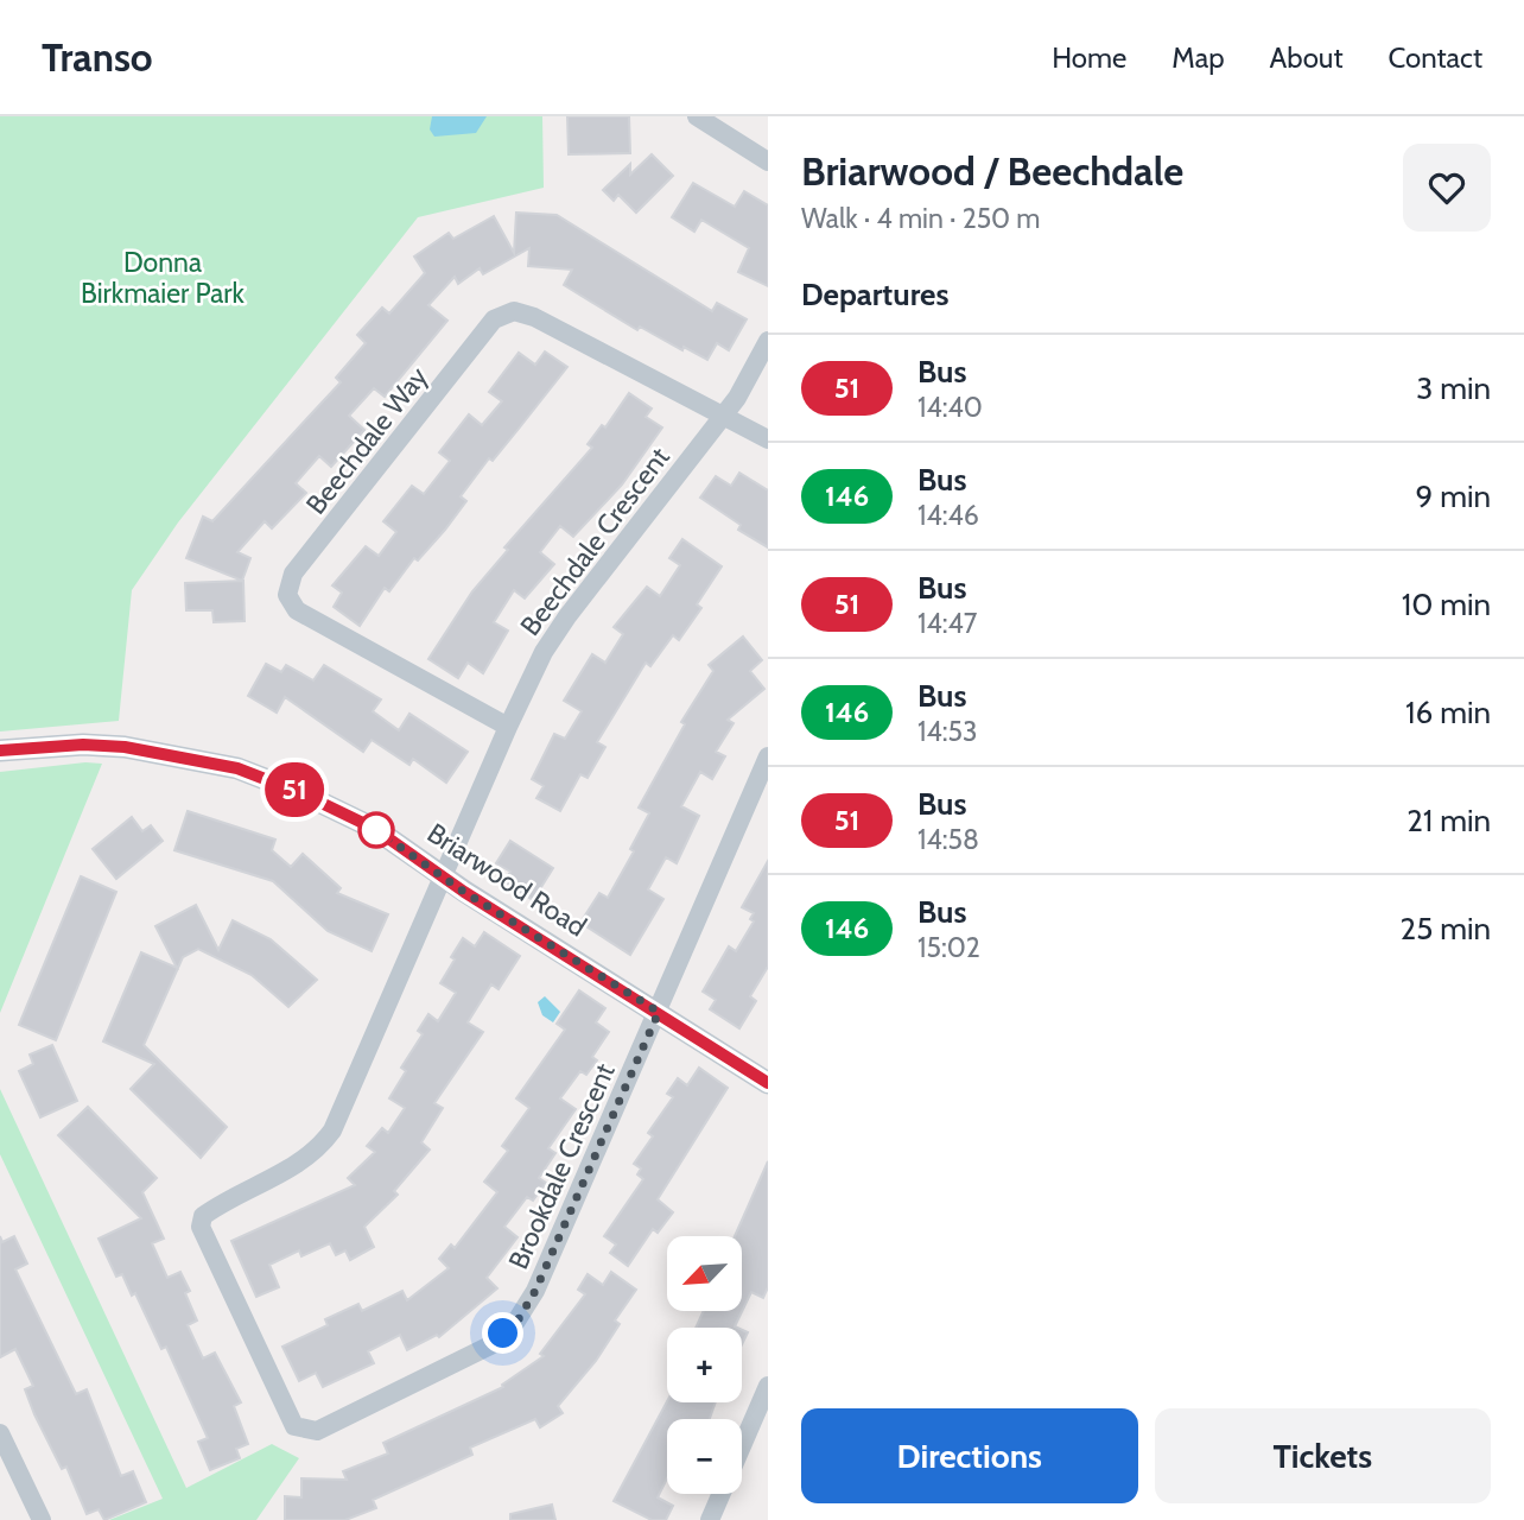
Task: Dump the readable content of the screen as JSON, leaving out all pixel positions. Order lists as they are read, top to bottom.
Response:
{
  "streets": {
    "street": [
      "Beechdale Way",
      "Beechdale Crescent",
      "Briarwood Road",
      "Brookdale Crescent"
    ]
  },
  "crossings": [
    ["Beechdale Way", "Beechdale Crescent"],
    ["Beechdale Crescent", "Briarwood Road"],
    ["Beechdale Crescent", "Brookdale Crescent"],
    ["Briarwood Road", "Brookdale Crescent"]
  ],
  "parks": ["Donna Birkmaier Park"],
  "lines": ["bus line 51"],
  "north": "bottom left",
  "page": {
    "header": "Transo",
    "nav": [
      "Home",
      "Map",
      "About",
      "Contact"
    ],
    "on_map": "51",
    "heading": [
      ["Briarwood / Beechdale", "Walk · 4 min · 250 m"],
      "Departures"
    ],
    "list": [
      {
        "mark": "51",
        "name": "Bus",
        "note": "14:40",
        "value": "3 min"
      },
      {
        "mark": "146",
        "name": "Bus",
        "note": "14:46",
        "value": "9 min"
      },
      {
        "mark": "51",
        "name": "Bus",
        "note": "14:47",
        "value": "10 min"
      },
      {
        "mark": "146",
        "name": "Bus",
        "note": "14:53",
        "value": "16 min"
      },
      {
        "mark": "51",
        "name": "Bus",
        "note": "14:58",
        "value": "21 min"
      },
      {
        "mark": "146",
        "name": "Bus",
        "note": "15:02",
        "value": "25 min"
      }
    ],
    "map_buttons": ["+", "−"],
    "buttons": ["Directions", "Tickets"]
  }
}
